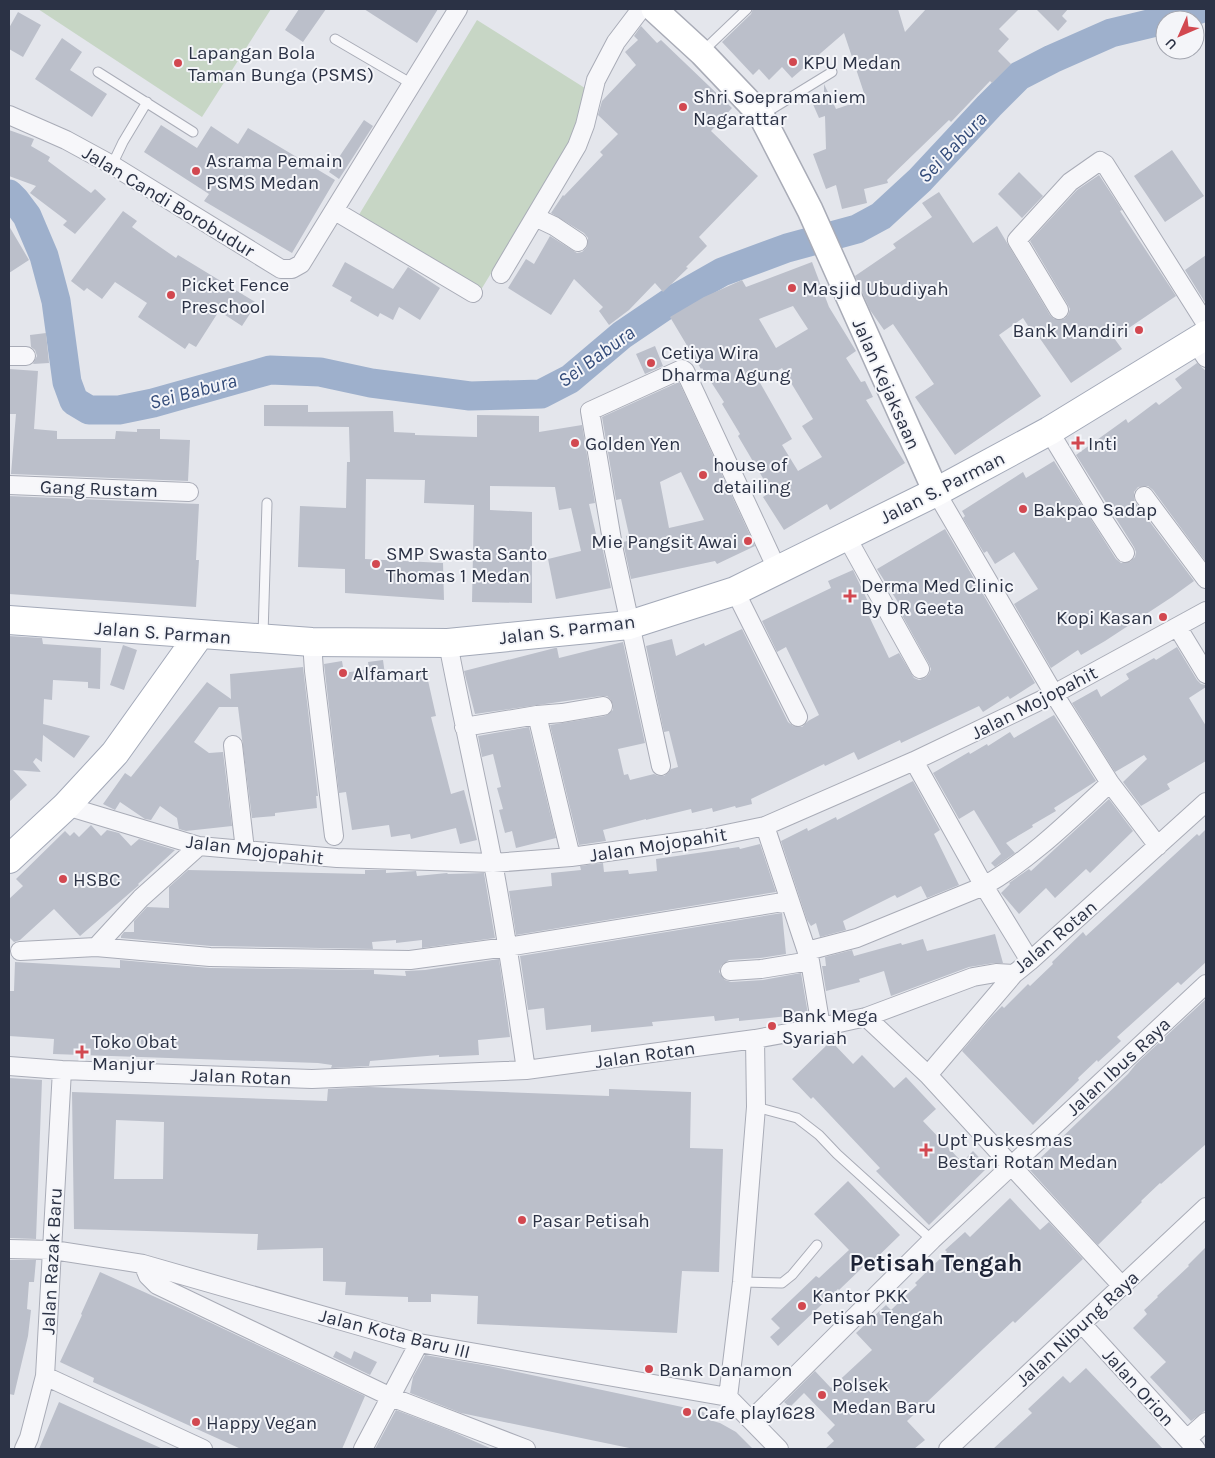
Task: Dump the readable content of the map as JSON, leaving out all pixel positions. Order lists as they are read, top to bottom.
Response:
{
  "streets": {
    "main road": ["Jalan Kejaksaan", "Jalan S. Parman"],
    "street": [
      "Jalan Candi Borobudur",
      "Gang Rustam",
      "Jalan Mojopahit",
      "Jalan Rotan",
      "Jalan Ibus Raya",
      "Jalan Razak Baru",
      "Jalan Nibung Raya",
      "Jalan Kota Baru III",
      "Jalan Orion"
    ]
  },
  "crossings": [
    ["Jalan Kejaksaan", "Jalan S. Parman"],
    ["Jalan Rotan", "Jalan Razak Baru"],
    ["Jalan Razak Baru", "Jalan Kota Baru III"],
    ["Jalan Nibung Raya", "Jalan Orion"]
  ],
  "districts": ["Petisah Tengah"],
  "water": ["Sei Babura"],
  "places": {
    "other": [
      "KPU Medan",
      "Lapangan Bola Taman Bunga (PSMS)",
      "Shri Soepramaniem Nagarattar",
      "Asrama Pemain PSMS Medan",
      "Masjid Ubudiyah",
      "Picket Fence Preschool",
      "Bank Mandiri",
      "Cetiya Wira Dharma Agung",
      "Golden Yen",
      "house of detailing",
      "Bakpao Sadap",
      "Mie Pangsit Awai",
      "SMP Swasta Santo Thomas 1 Medan",
      "Kopi Kasan",
      "Alfamart",
      "HSBC",
      "Bank Mega Syariah",
      "Pasar Petisah",
      "Kantor PKK Petisah Tengah",
      "Bank Danamon",
      "Polsek Medan Baru",
      "Cafe play1628",
      "Happy Vegan"
    ],
    "health": [
      "Inti",
      "Derma Med Clinic By DR Geeta",
      "Toko Obat Manjur",
      "Upt Puskesmas Bestari Rotan Medan"
    ]
  },
  "north": "bottom left"
}
